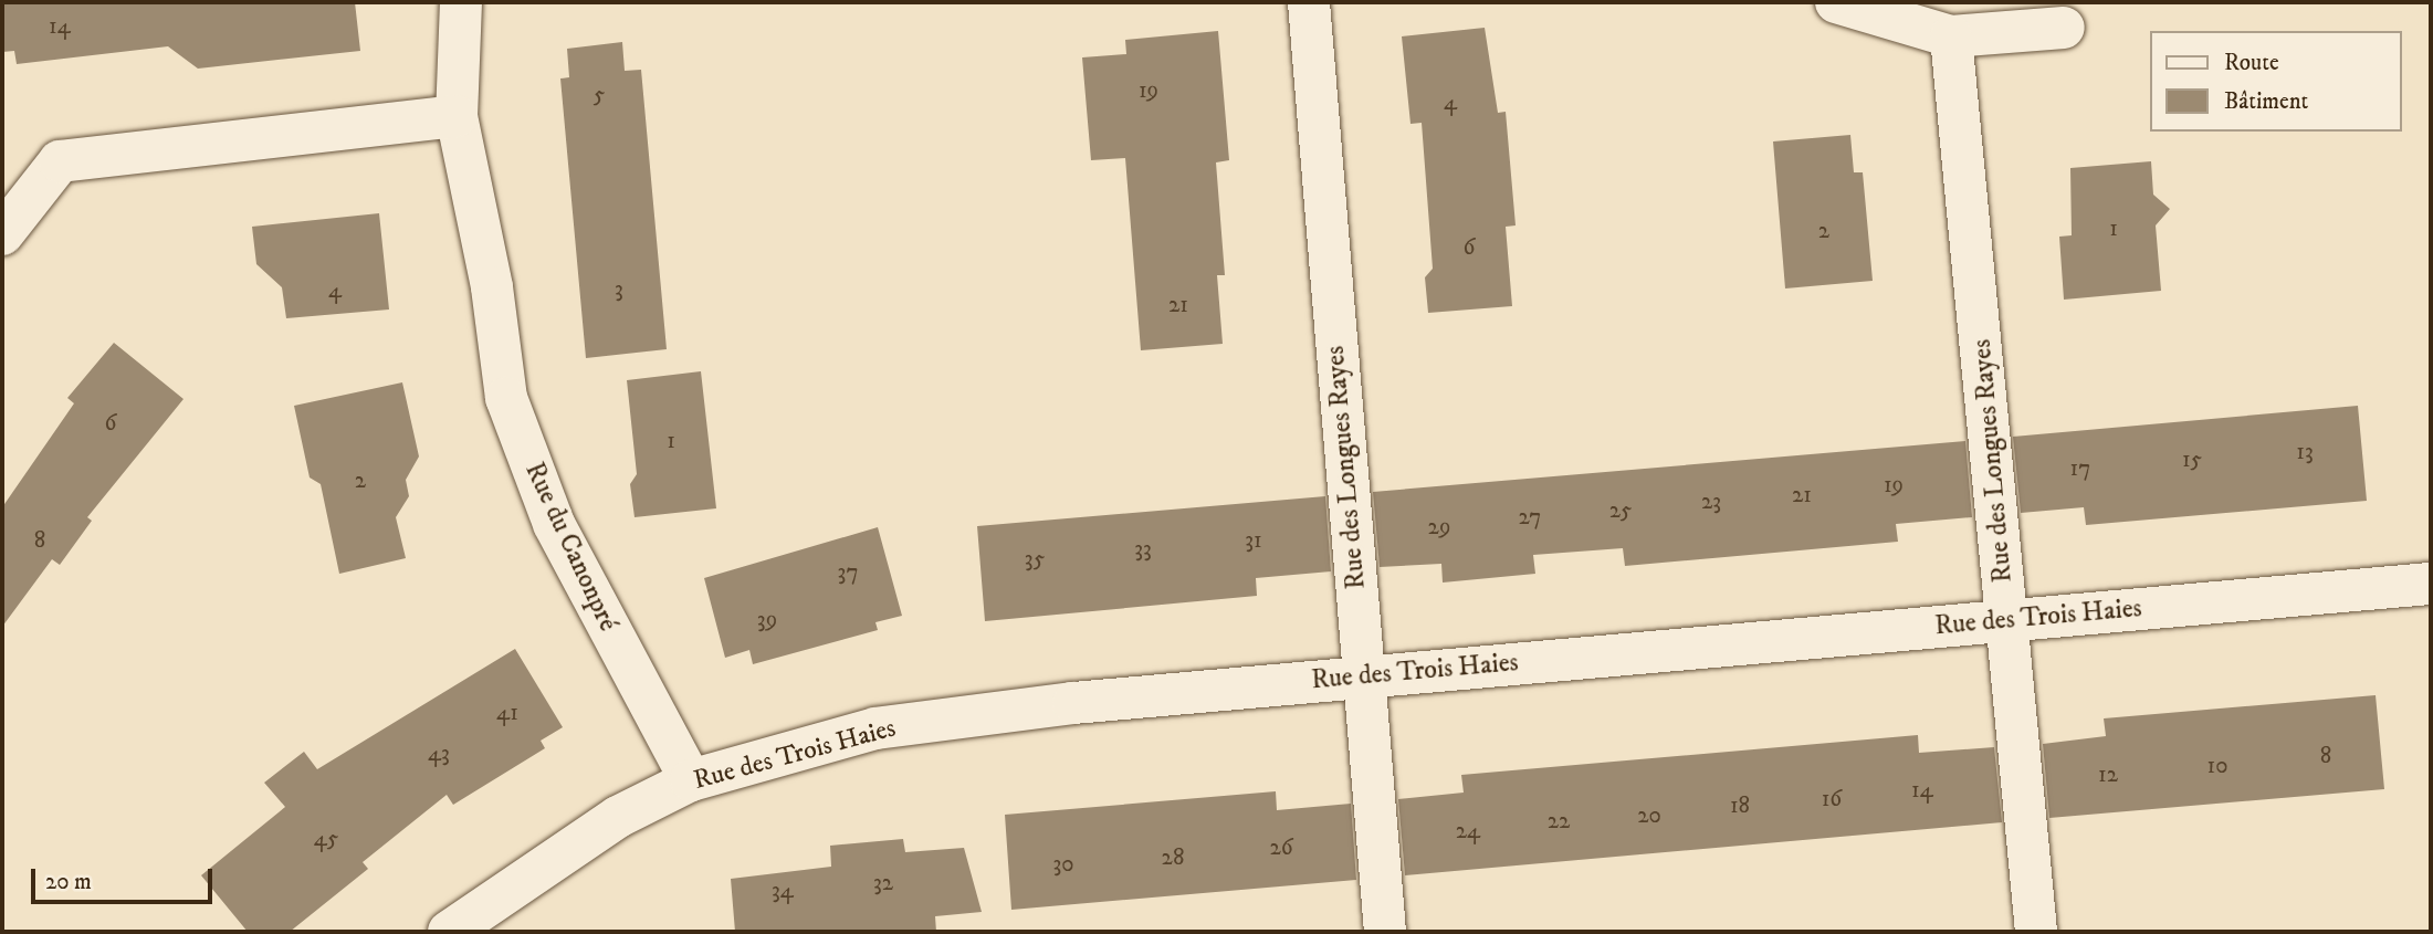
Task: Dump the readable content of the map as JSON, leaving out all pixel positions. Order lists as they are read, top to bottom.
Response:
{
  "streets": {
    "street": ["Rue des Longues Rayes", "Rue du Canonpré", "Rue des Trois Haies"]
  },
  "crossings": [
    ["Rue des Longues Rayes", "Rue des Trois Haies"],
    ["Rue du Canonpré", "Rue des Trois Haies"]
  ],
  "house_numbers": [
    "14",
    "19",
    "5",
    "4",
    "1",
    "2",
    "6",
    "3",
    "4",
    "21",
    "6",
    "1",
    "13",
    "15",
    "17",
    "2",
    "19",
    "21",
    "23",
    "25",
    "27",
    "29",
    "8",
    "31",
    "33",
    "35",
    "37",
    "39",
    "41",
    "43",
    "8",
    "10",
    "12",
    "14",
    "16",
    "18",
    "20",
    "22",
    "24",
    "45",
    "26",
    "28",
    "30",
    "32",
    "34"
  ],
  "legend": ["Route", "Bâtiment"],
  "scale_bar": "20 m"
}
